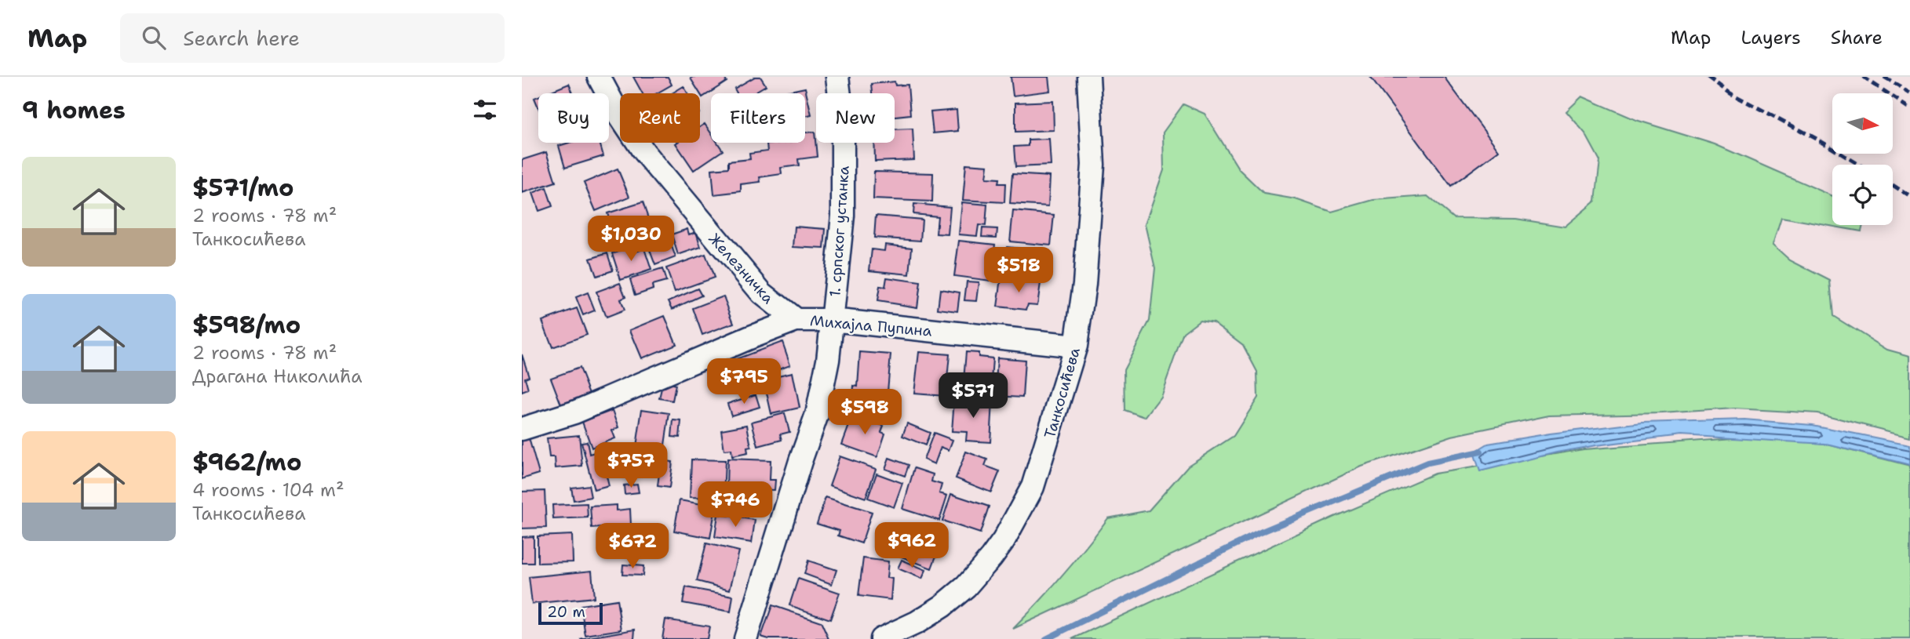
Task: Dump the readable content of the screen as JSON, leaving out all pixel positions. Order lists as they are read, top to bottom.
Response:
{
  "streets": {
    "street": [
      "1. српског устанка",
      "Железничка",
      "Михајла Пупина",
      "Танкосићева"
    ]
  },
  "crossings": [
    ["1. српског устанка", "Михајла Пупина"],
    ["Железничка", "Михајла Пупина"],
    ["Михајла Пупина", "Танкосићева"]
  ],
  "scale_bar": "20 m",
  "north": "right",
  "page": {
    "header": "Map",
    "search": "Search here",
    "nav": ["Map", "Layers", "Share"],
    "heading": "9 homes",
    "chip": [
      "Buy",
      "Rent",
      "Filters",
      "New"
    ],
    "list": [
      {
        "name": "$571/mo",
        "note": "2 rooms · 78 m² · Танкосићева"
      },
      {
        "name": "$598/mo",
        "note": "2 rooms · 78 m² · Драгана Николића"
      },
      {
        "name": "$962/mo",
        "note": "4 rooms · 104 m² · Танкосићева"
      }
    ],
    "price": [
      "$1,030",
      "$518",
      "$795",
      "$571",
      "$598",
      "$757",
      "$746",
      "$962",
      "$672"
    ],
    "scale": "20 m"
  }
}
